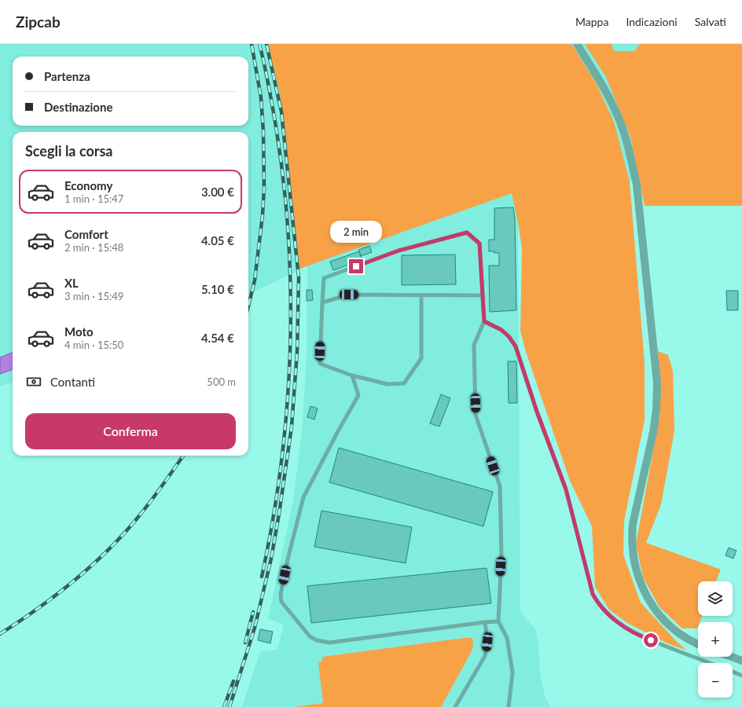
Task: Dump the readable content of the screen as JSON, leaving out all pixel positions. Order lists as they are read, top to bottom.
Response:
{
  "page": {
    "header": "Zipcab",
    "nav": ["Mappa", "Indicazioni", "Salvati"],
    "banner": ["Partenza", "Destinazione"],
    "heading": "Scegli la corsa",
    "list": [
      {
        "name": "Economy",
        "note": "1 min · 15:47",
        "value": "3.00 €"
      },
      {
        "name": "Comfort",
        "note": "2 min · 15:48",
        "value": "4.05 €"
      },
      {
        "name": "XL",
        "note": "3 min · 15:49",
        "value": "5.10 €"
      },
      {
        "name": "Moto",
        "note": "4 min · 15:50",
        "value": "4.54 €"
      }
    ],
    "bubble": "2 min",
    "pay": ["Contanti", "500 m"],
    "buttons": "Conferma",
    "map_buttons": ["+", "−"]
  }
}
